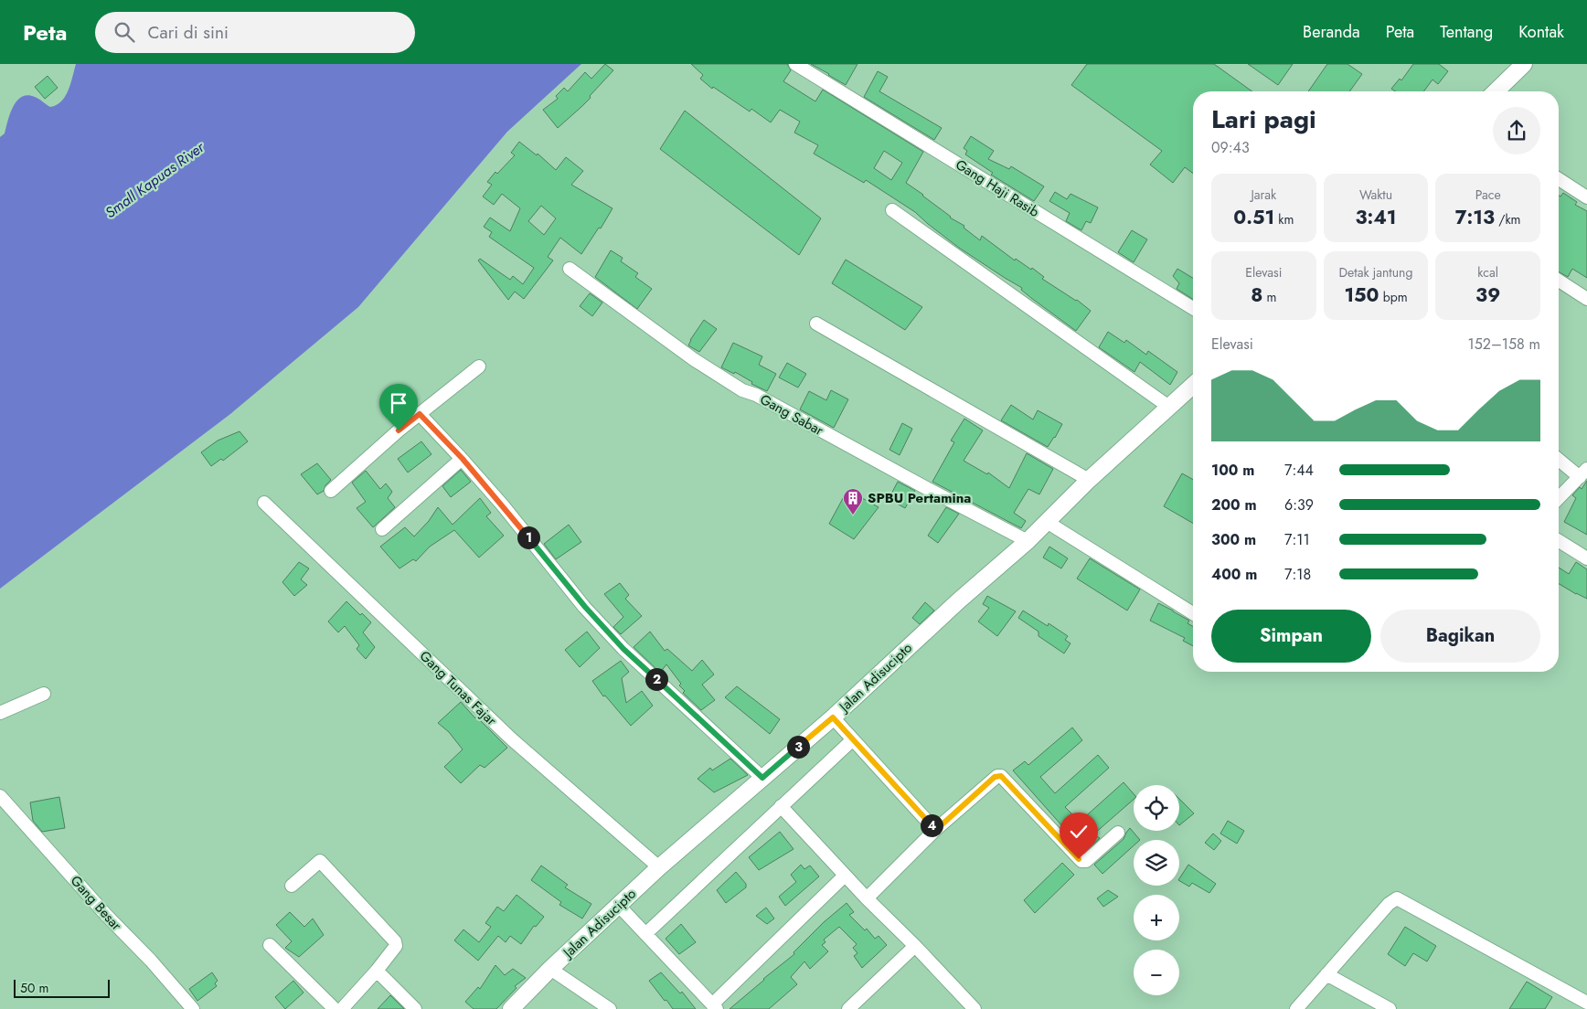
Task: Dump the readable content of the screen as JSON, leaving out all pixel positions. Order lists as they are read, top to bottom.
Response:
{
  "streets": {
    "main road": ["Jalan Adisucipto"],
    "street": [
      "Gang Haji Rasib",
      "Gang Sabar",
      "Gang Tunas Fajar",
      "Gang Besar"
    ]
  },
  "crossings": [
    ["Gang Sabar", "Jalan Adisucipto"],
    ["Jalan Adisucipto", "Gang Tunas Fajar"]
  ],
  "water": ["Small Kapuas River"],
  "places": {
    "building": ["SPBU Pertamina"]
  },
  "scale_bar": "50 m",
  "page": {
    "header": "Peta",
    "search": "Cari di sini",
    "nav": [
      "Beranda",
      "Peta",
      "Tentang",
      "Kontak"
    ],
    "heading": ["Lari pagi", "09:43"],
    "stats": [
      ["Jarak", "0.51 km"],
      ["Waktu", "3:41"],
      ["Pace", "7:13 /km"],
      ["Elevasi", "8 m"],
      ["Detak jantung", "150 bpm"],
      ["kcal", "39"]
    ],
    "chart": ["Elevasi", "152–158 m"],
    "list": [
      {
        "name": "100 m",
        "note": "7:44"
      },
      {
        "name": "200 m",
        "note": "6:39"
      },
      {
        "name": "300 m",
        "note": "7:11"
      },
      {
        "name": "400 m",
        "note": "7:18"
      }
    ],
    "pins": [
      "1",
      "2",
      "3",
      "4"
    ],
    "buttons": ["Simpan", "Bagikan"],
    "map_buttons": ["+", "−"],
    "scale": "50 m"
  }
}
